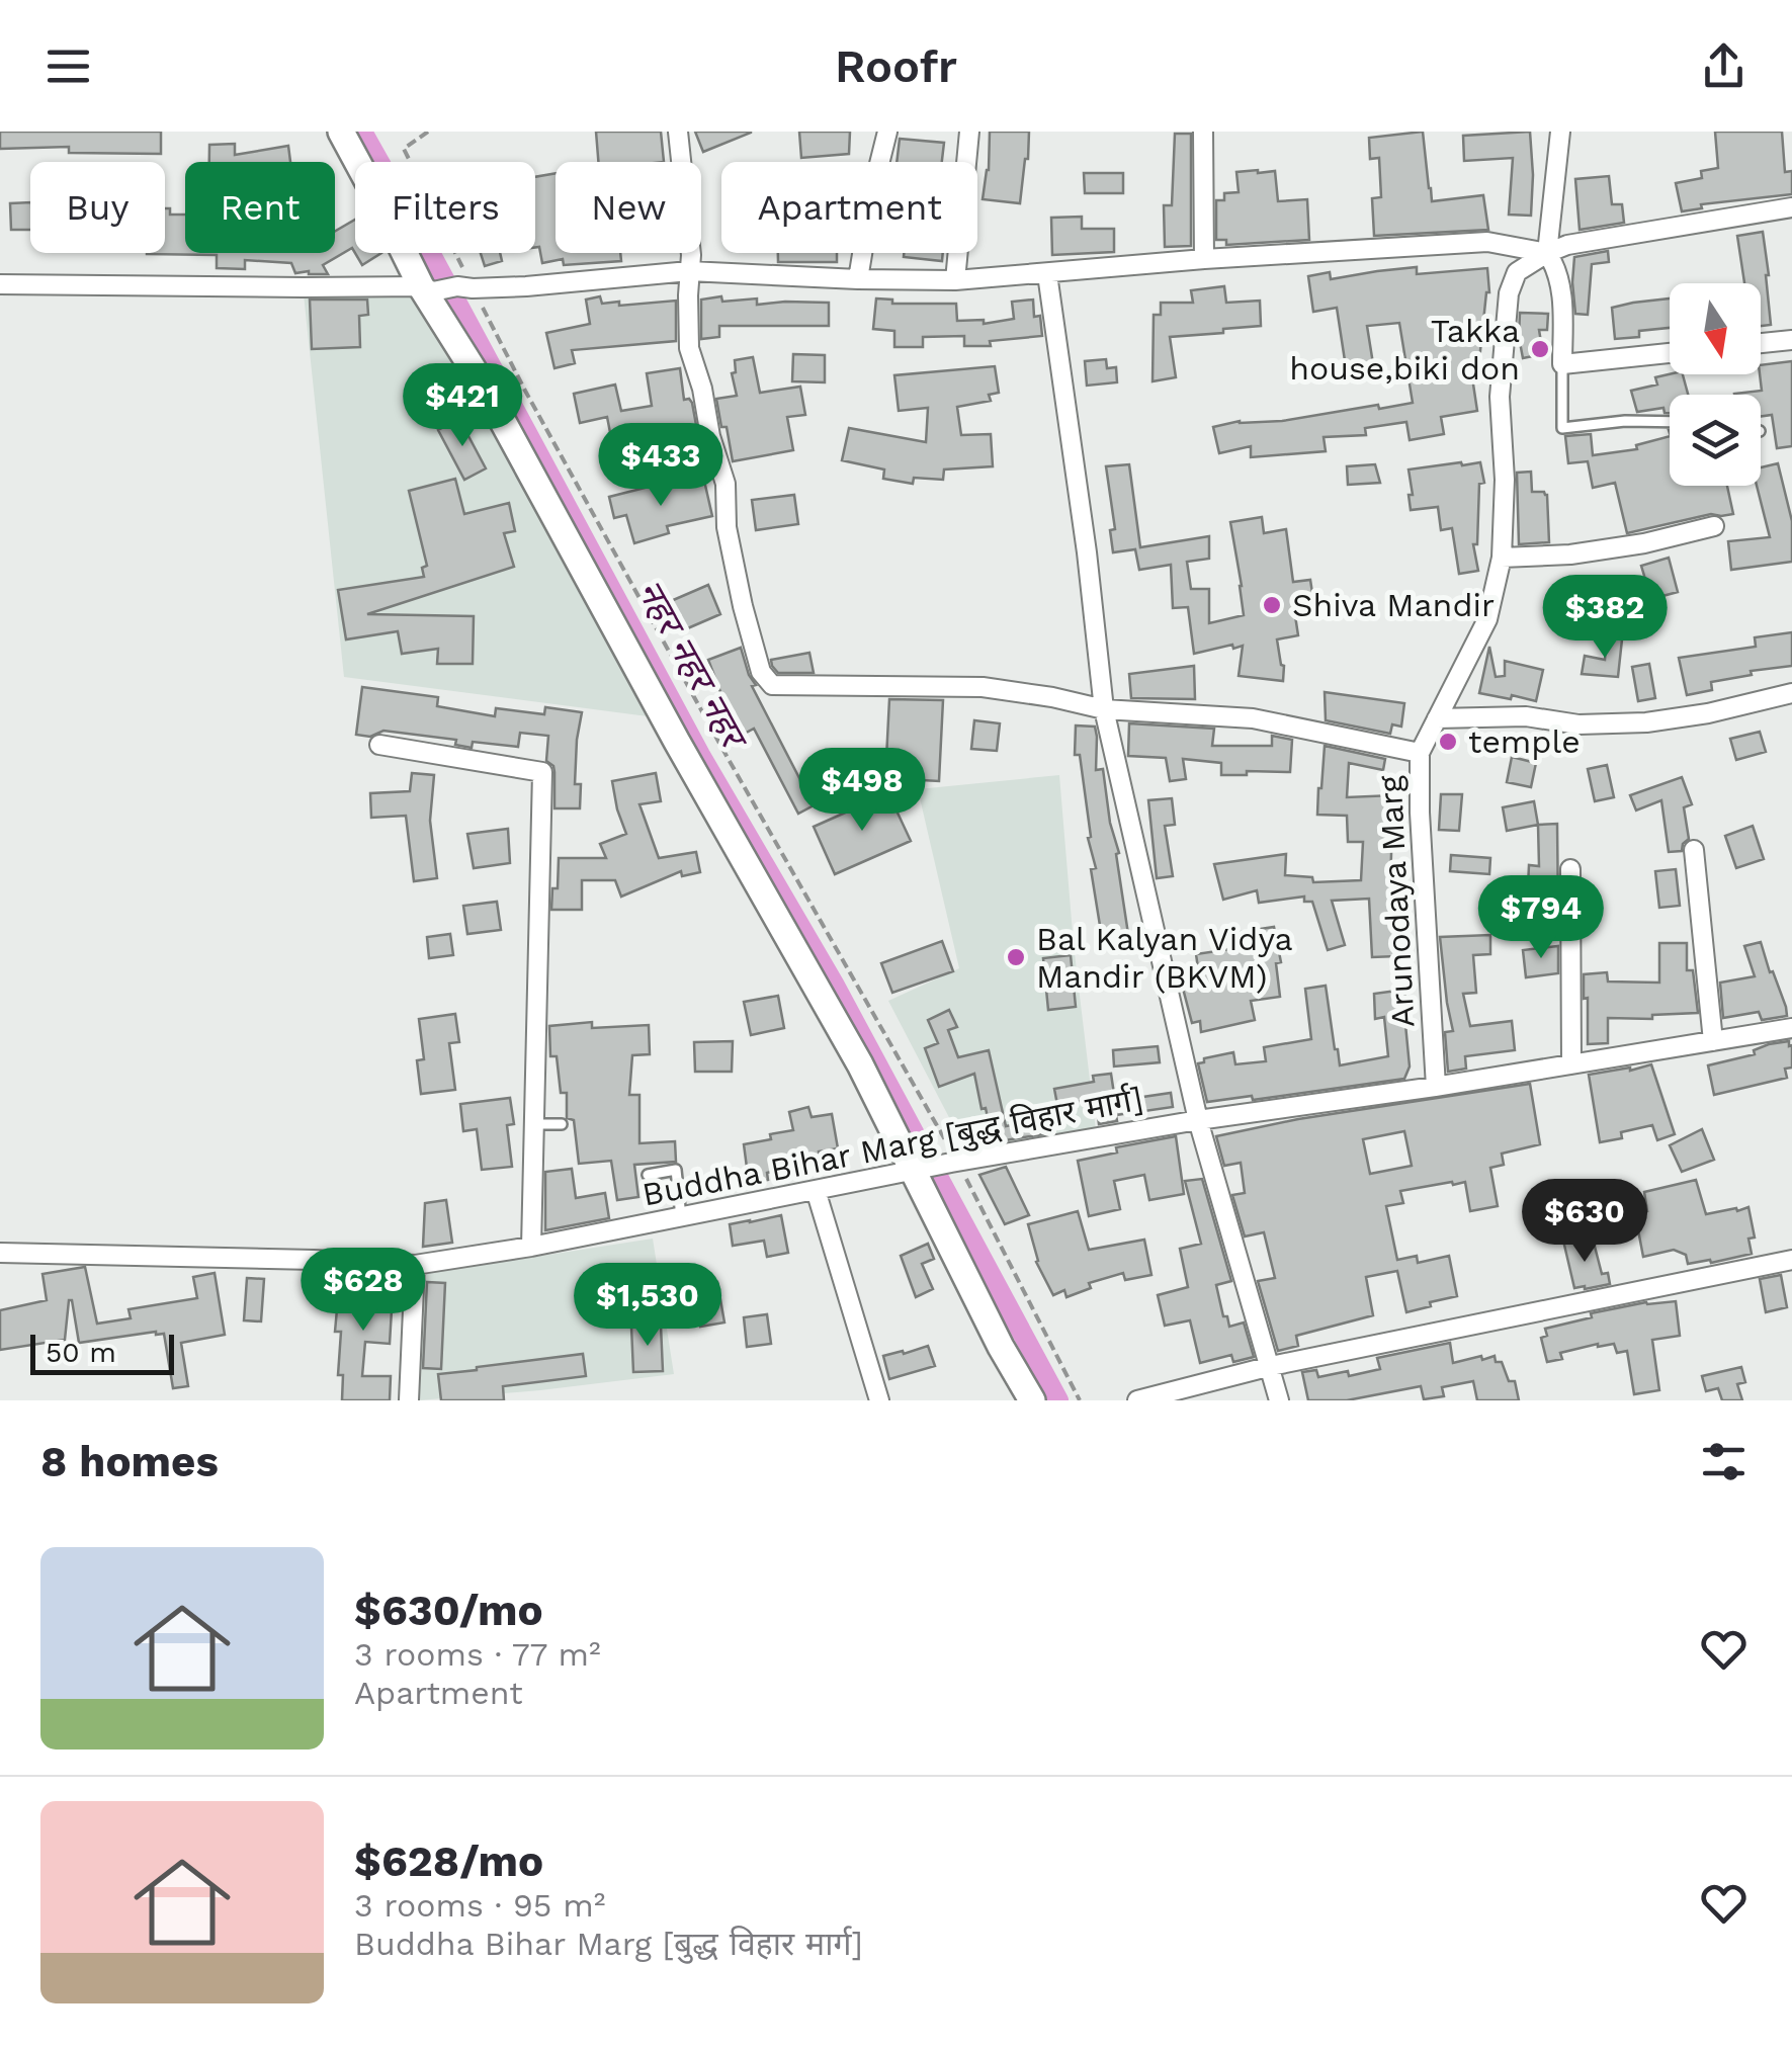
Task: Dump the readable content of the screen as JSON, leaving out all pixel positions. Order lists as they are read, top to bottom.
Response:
{
  "streets": {
    "street": ["Arunodaya Marg", "Buddha Bihar Marg [बुद्ध विहार मार्ग]"]
  },
  "crossings": [
    ["Arunodaya Marg", "Buddha Bihar Marg [बुद्ध विहार मार्ग]"]
  ],
  "water": ["नहर नहर नहर"],
  "places": [
    "Takka house,biki don",
    "Shiva Mandir",
    "temple",
    "Bal Kalyan Vidya Mandir (BKVM)"
  ],
  "scale_bar": "50 m",
  "north": "bottom",
  "page": {
    "header": "Roofr",
    "chip": [
      "Buy",
      "Rent",
      "Filters",
      "New",
      "Apartment"
    ],
    "price": [
      "$421",
      "$433",
      "$382",
      "$498",
      "$794",
      "$630",
      "$628",
      "$1,530"
    ],
    "scale": "50 m",
    "heading": "8 homes",
    "list": [
      {
        "name": "$630/mo",
        "note": "3 rooms · 77 m² · Apartment"
      },
      {
        "name": "$628/mo",
        "note": "3 rooms · 95 m² · Buddha Bihar Marg [बुद्ध विहार मार्ग]"
      }
    ]
  }
}
